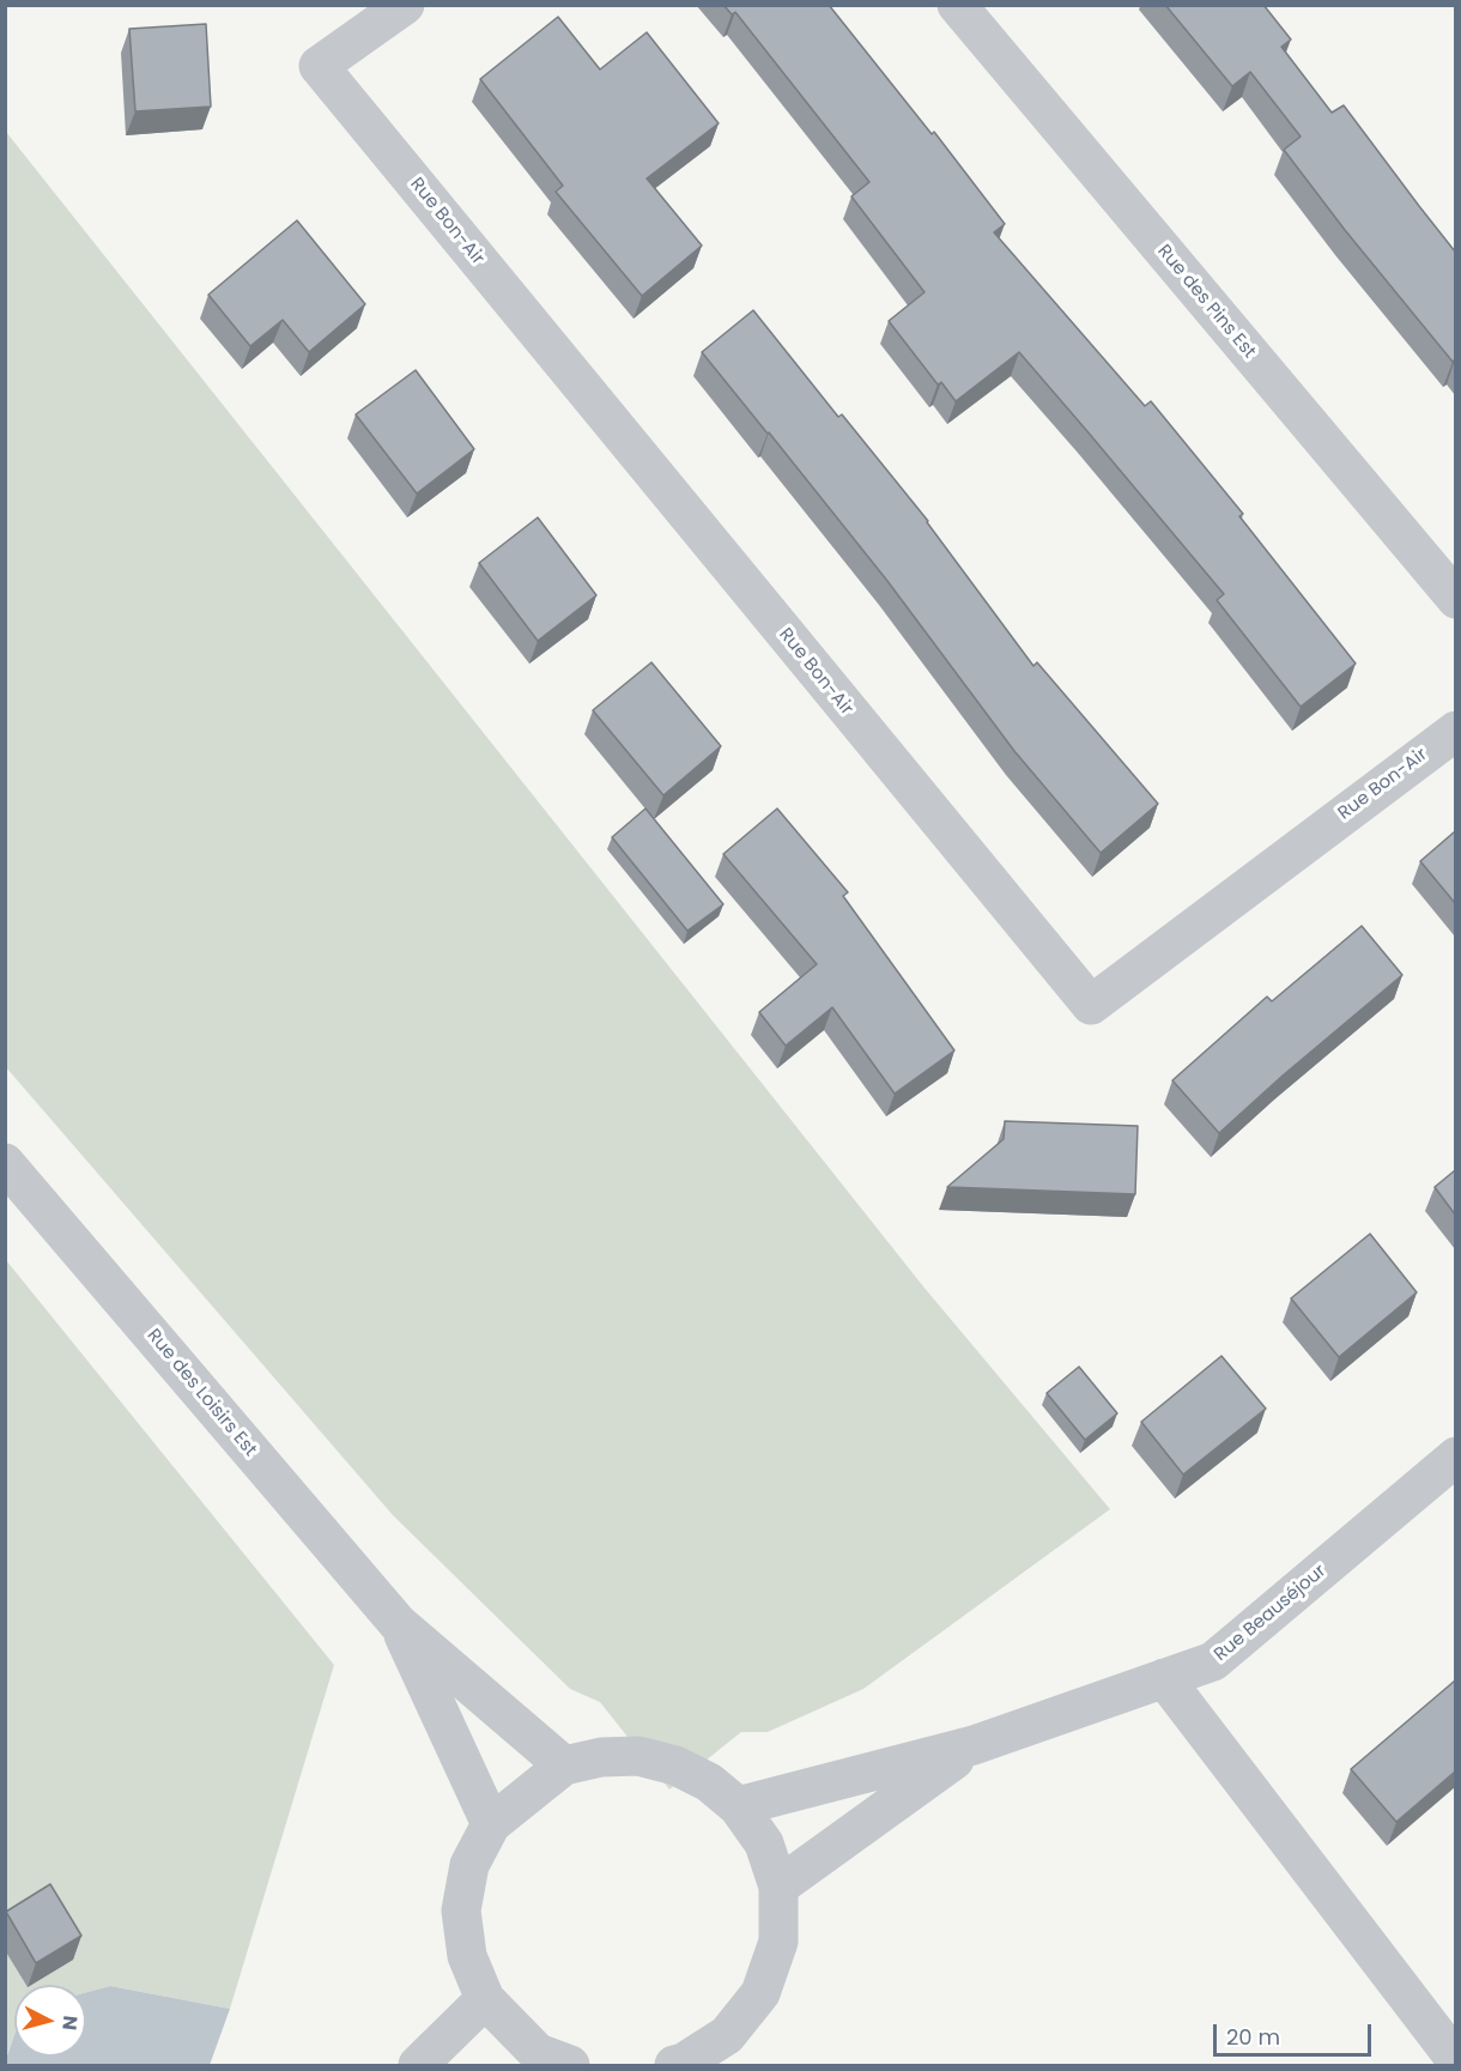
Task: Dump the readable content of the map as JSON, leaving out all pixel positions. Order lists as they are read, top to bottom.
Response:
{
  "streets": {
    "street": [
      "Rue Bon-Air",
      "Rue des Pins Est",
      "Rue des Loisirs Est",
      "Rue Beauséjour"
    ]
  },
  "scale_bar": "20 m",
  "north": "right"
}
